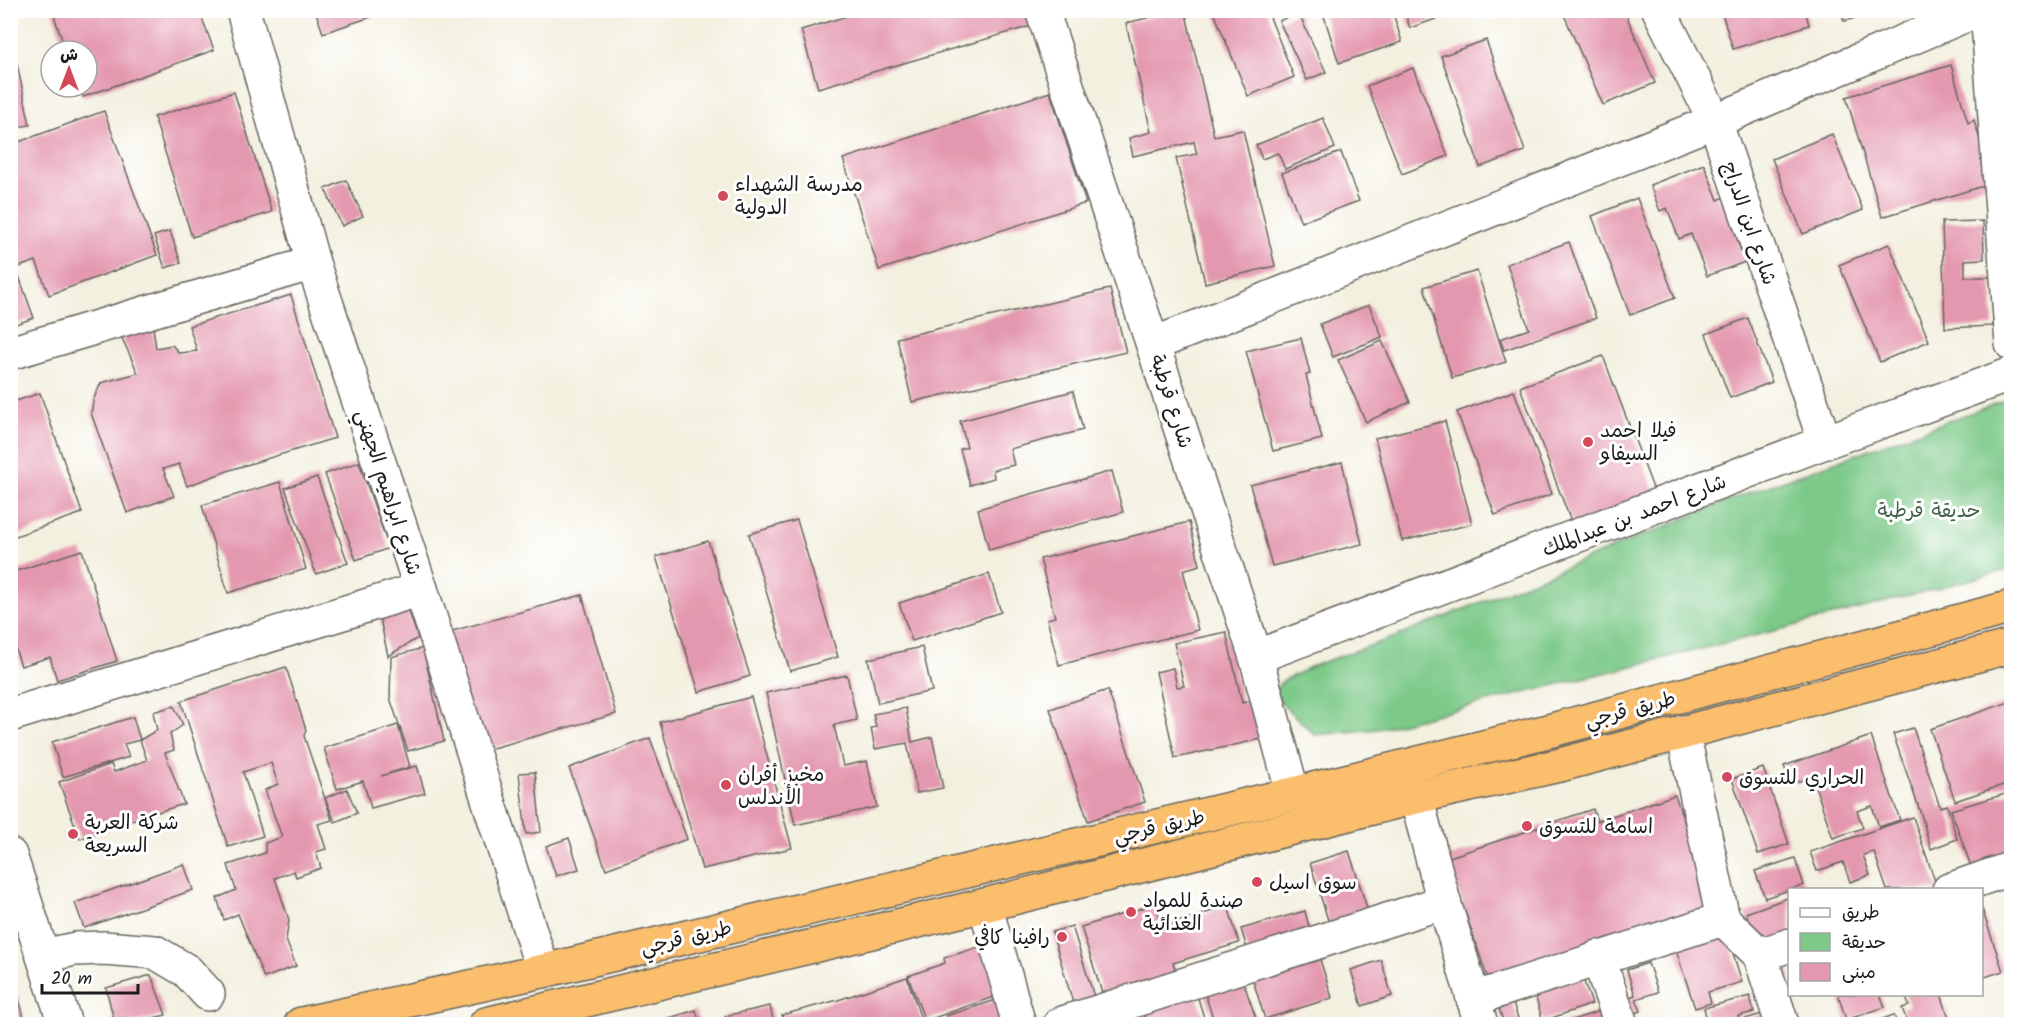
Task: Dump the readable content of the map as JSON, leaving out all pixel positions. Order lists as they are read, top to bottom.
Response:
{
  "streets": {
    "highway": ["طريق قرجي"],
    "street": [
      "شارع ابن الدراج",
      "شارع قرطبة",
      "شارع ابراهيم الجهني",
      "شارع احمد بن عبدالملك"
    ]
  },
  "crossings": [
    ["شارع ابن الدراج", "شارع احمد بن عبدالملك"],
    ["شارع قرطبة", "شارع احمد بن عبدالملك"],
    ["شارع قرطبة", "طريق قرجي"],
    ["شارع ابراهيم الجهني", "طريق قرجي"]
  ],
  "parks": ["حديقة قرطبة"],
  "places": [
    "مدرسة الشهداء الدولية",
    "فيلا احمد السيفاو",
    "الحراري للتسوق",
    "مخبز أفران الأندلس",
    "اسامة للتسوق",
    "شركة العربة السريعة",
    "سوق اسيل",
    "صندة للمواد الغذائية",
    "رافينا كافي"
  ],
  "legend": ["طريق", "حديقة", "مبنى"],
  "scale_bar": "20 m",
  "north": "top"
}
